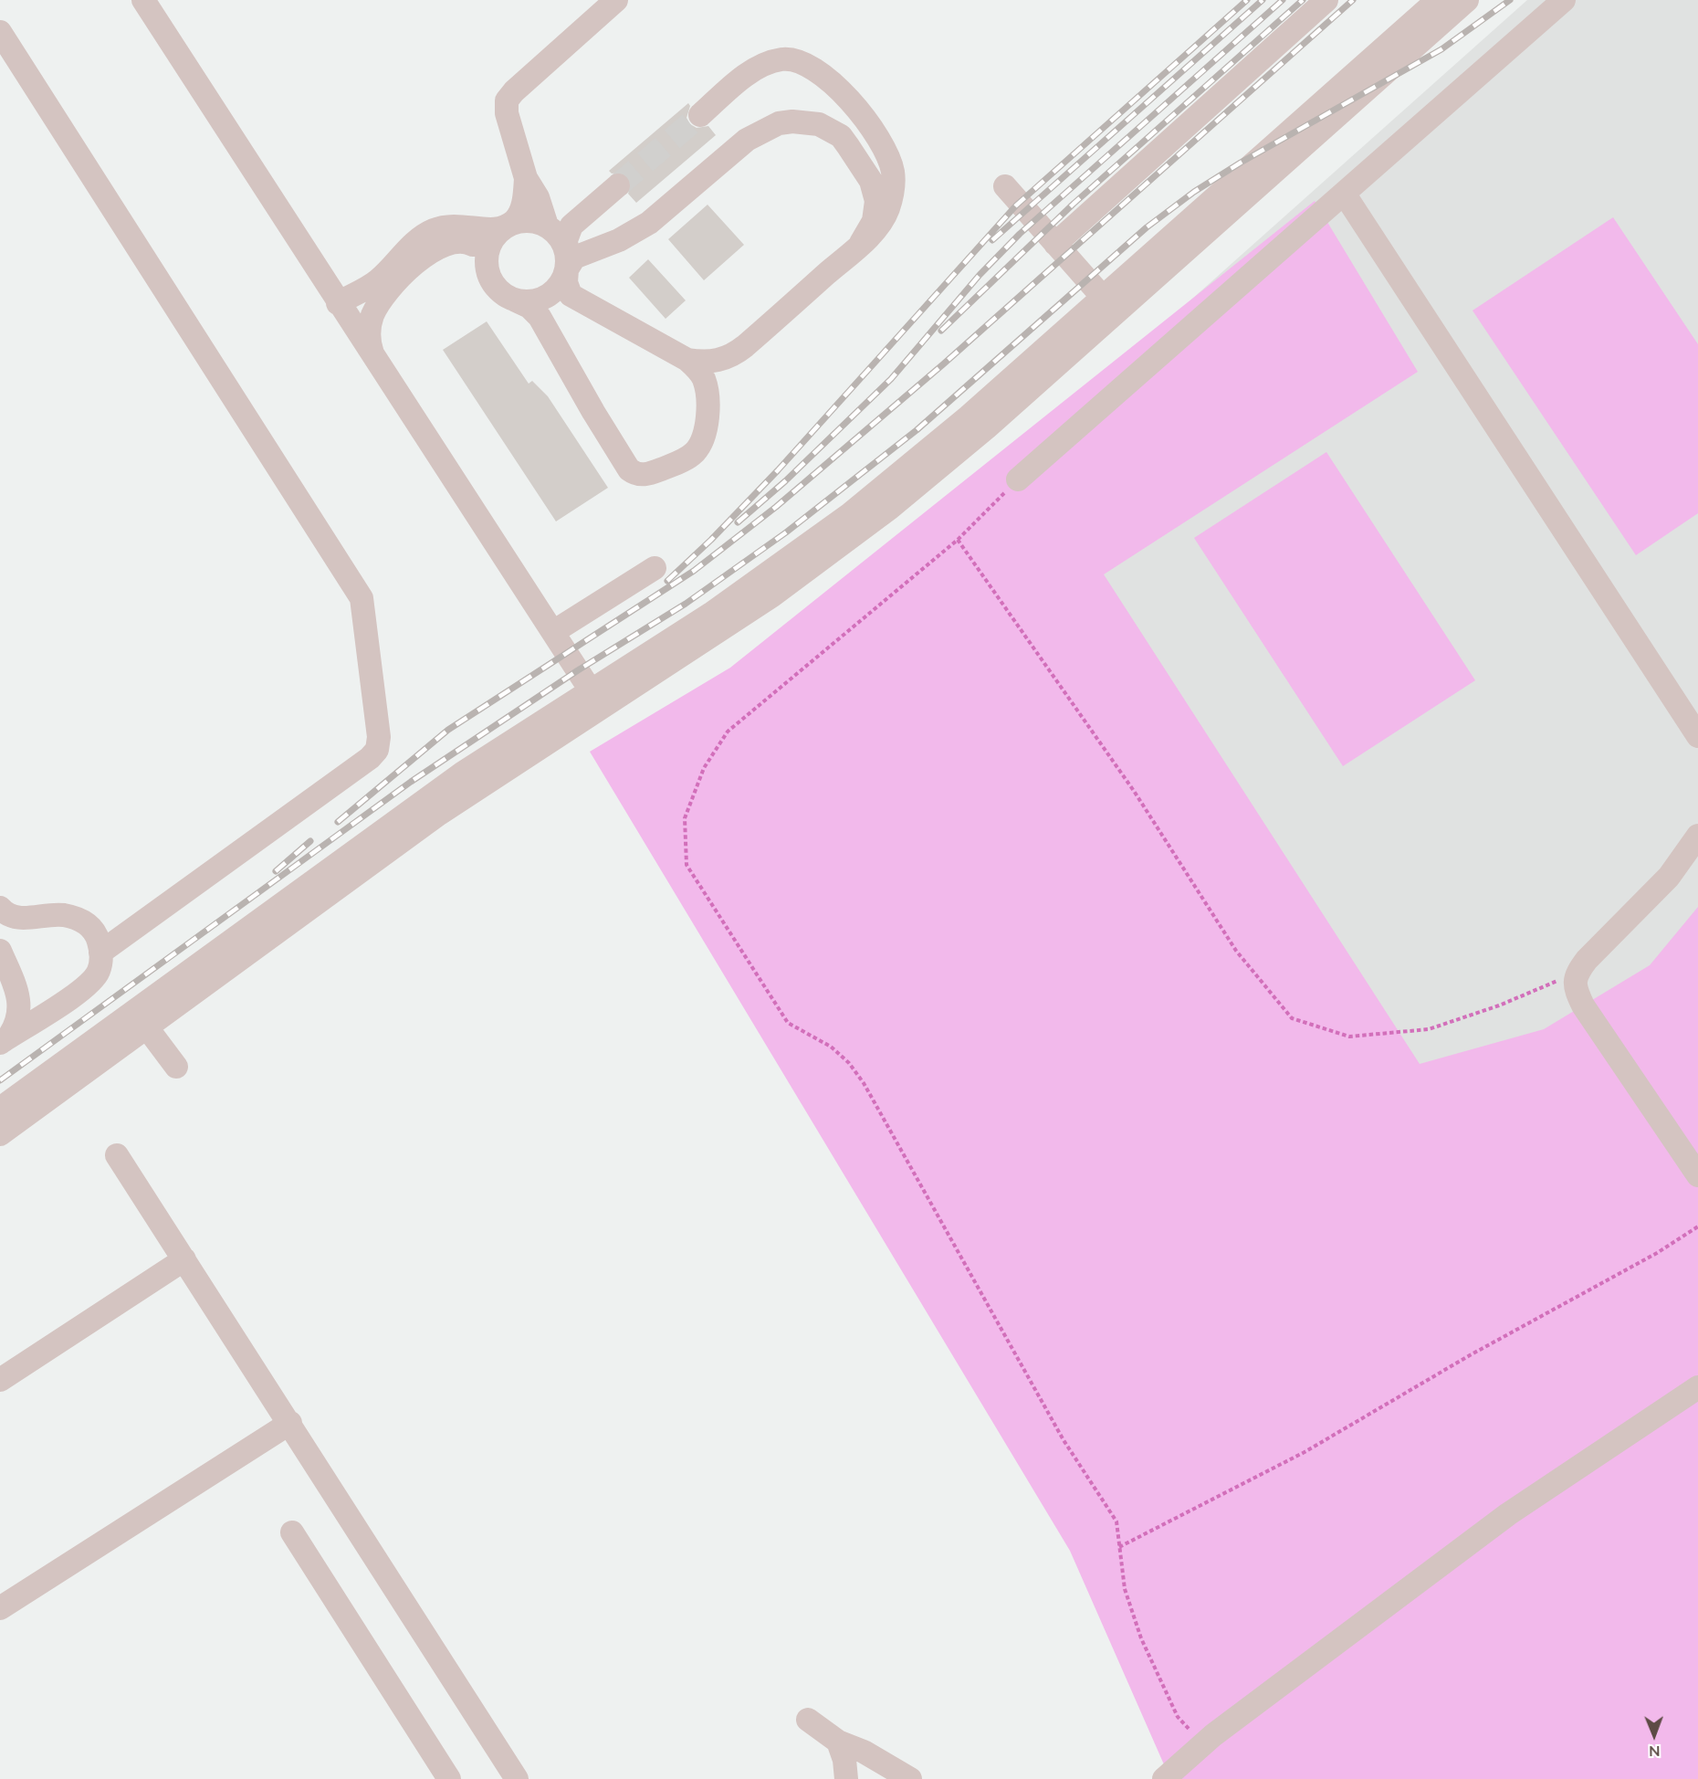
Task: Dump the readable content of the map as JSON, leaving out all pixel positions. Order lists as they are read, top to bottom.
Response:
{
  "north": "bottom"
}
